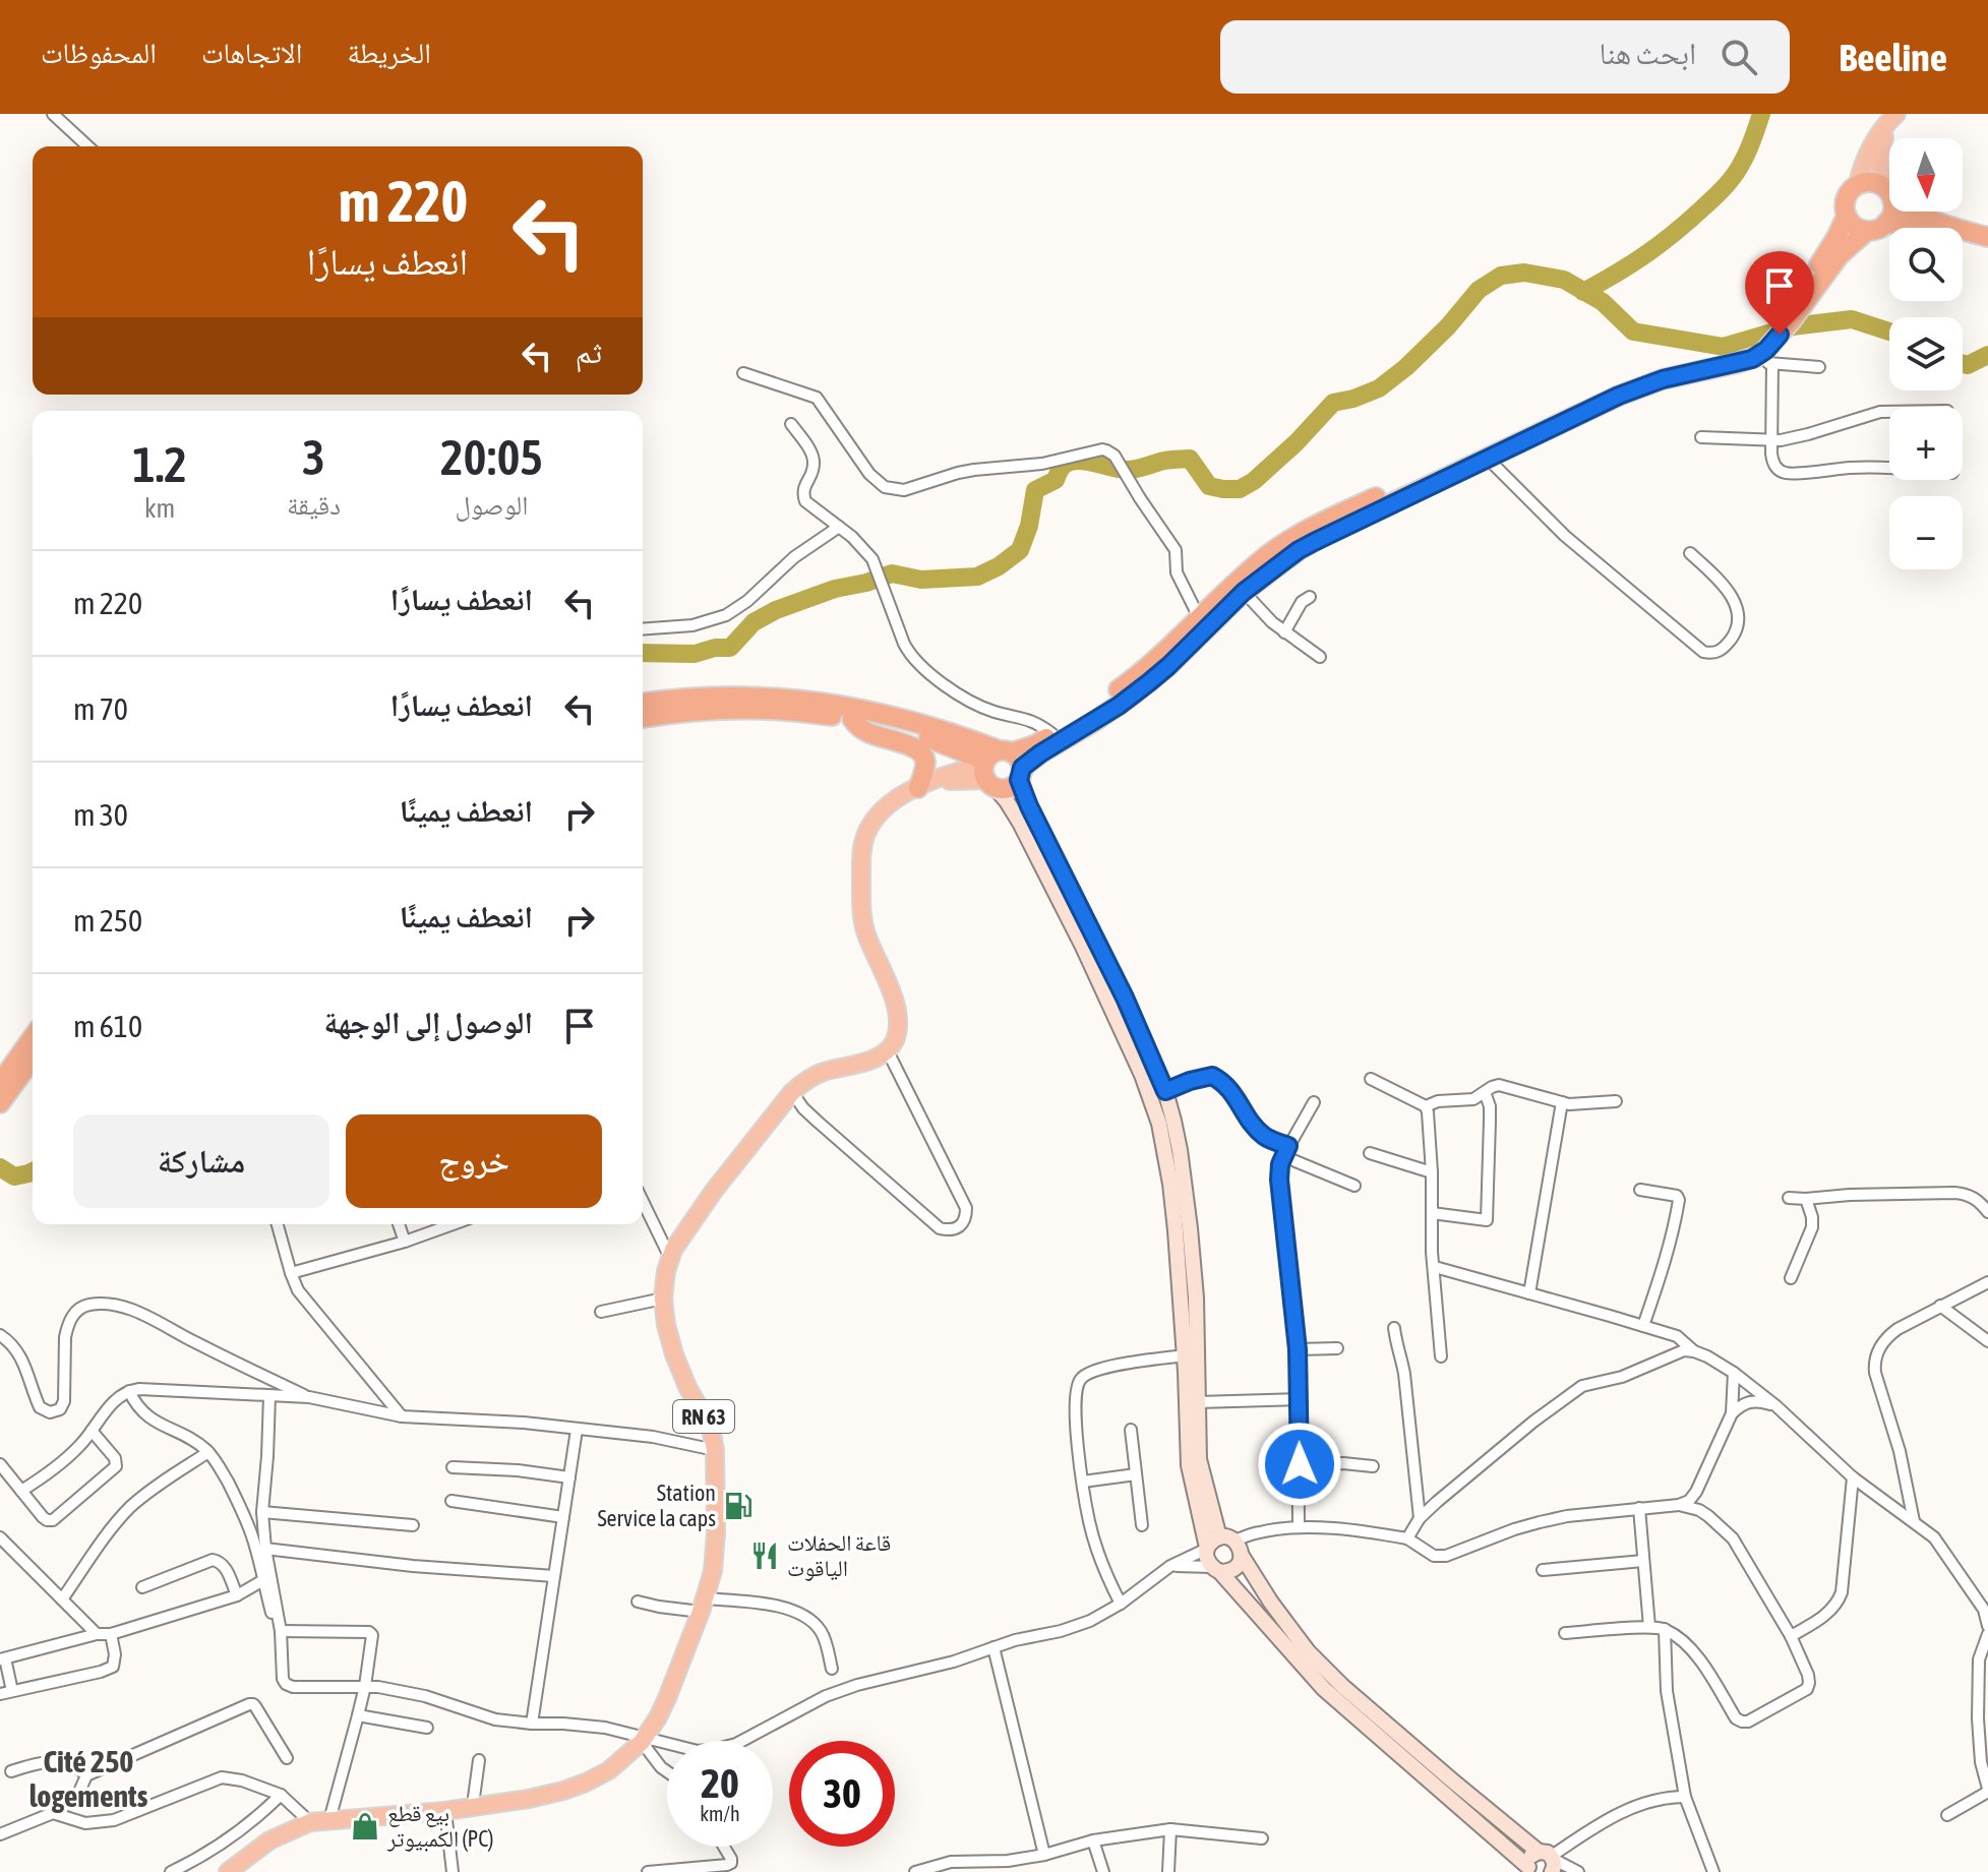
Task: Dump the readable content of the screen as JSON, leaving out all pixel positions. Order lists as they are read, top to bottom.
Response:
{
  "streets": {
    "main road": ["RN 63"]
  },
  "districts": ["Cité 250 logements"],
  "places": {
    "fuel station": ["Station Service la caps"],
    "restaurant": ["قاعة الحفلات الياقوت"],
    "shop": ["بيع قطع الكمبيوتر (PC)"]
  },
  "north": "bottom",
  "page": {
    "header": "Beeline",
    "search": "ابحث هنا",
    "nav": ["الخريطة", "الاتجاهات", "المحفوظات"],
    "map_buttons": ["+", "−"],
    "turn": ["220 m", "انعطف يسارًا"],
    "then": "ثم",
    "eta": [
      "20:05",
      "الوصول",
      "3",
      "دقيقة",
      "1.2",
      "km"
    ],
    "list": [
      {
        "name": "انعطف يسارًا",
        "value": "220 m"
      },
      {
        "name": "انعطف يسارًا",
        "value": "70 m"
      },
      {
        "name": "انعطف يمينًا",
        "value": "30 m"
      },
      {
        "name": "انعطف يمينًا",
        "value": "250 m"
      },
      {
        "name": "الوصول إلى الوجهة",
        "value": "610 m"
      }
    ],
    "buttons": ["خروج", "مشاركة"],
    "speed": "20 km/h",
    "limit": "30"
  }
}
